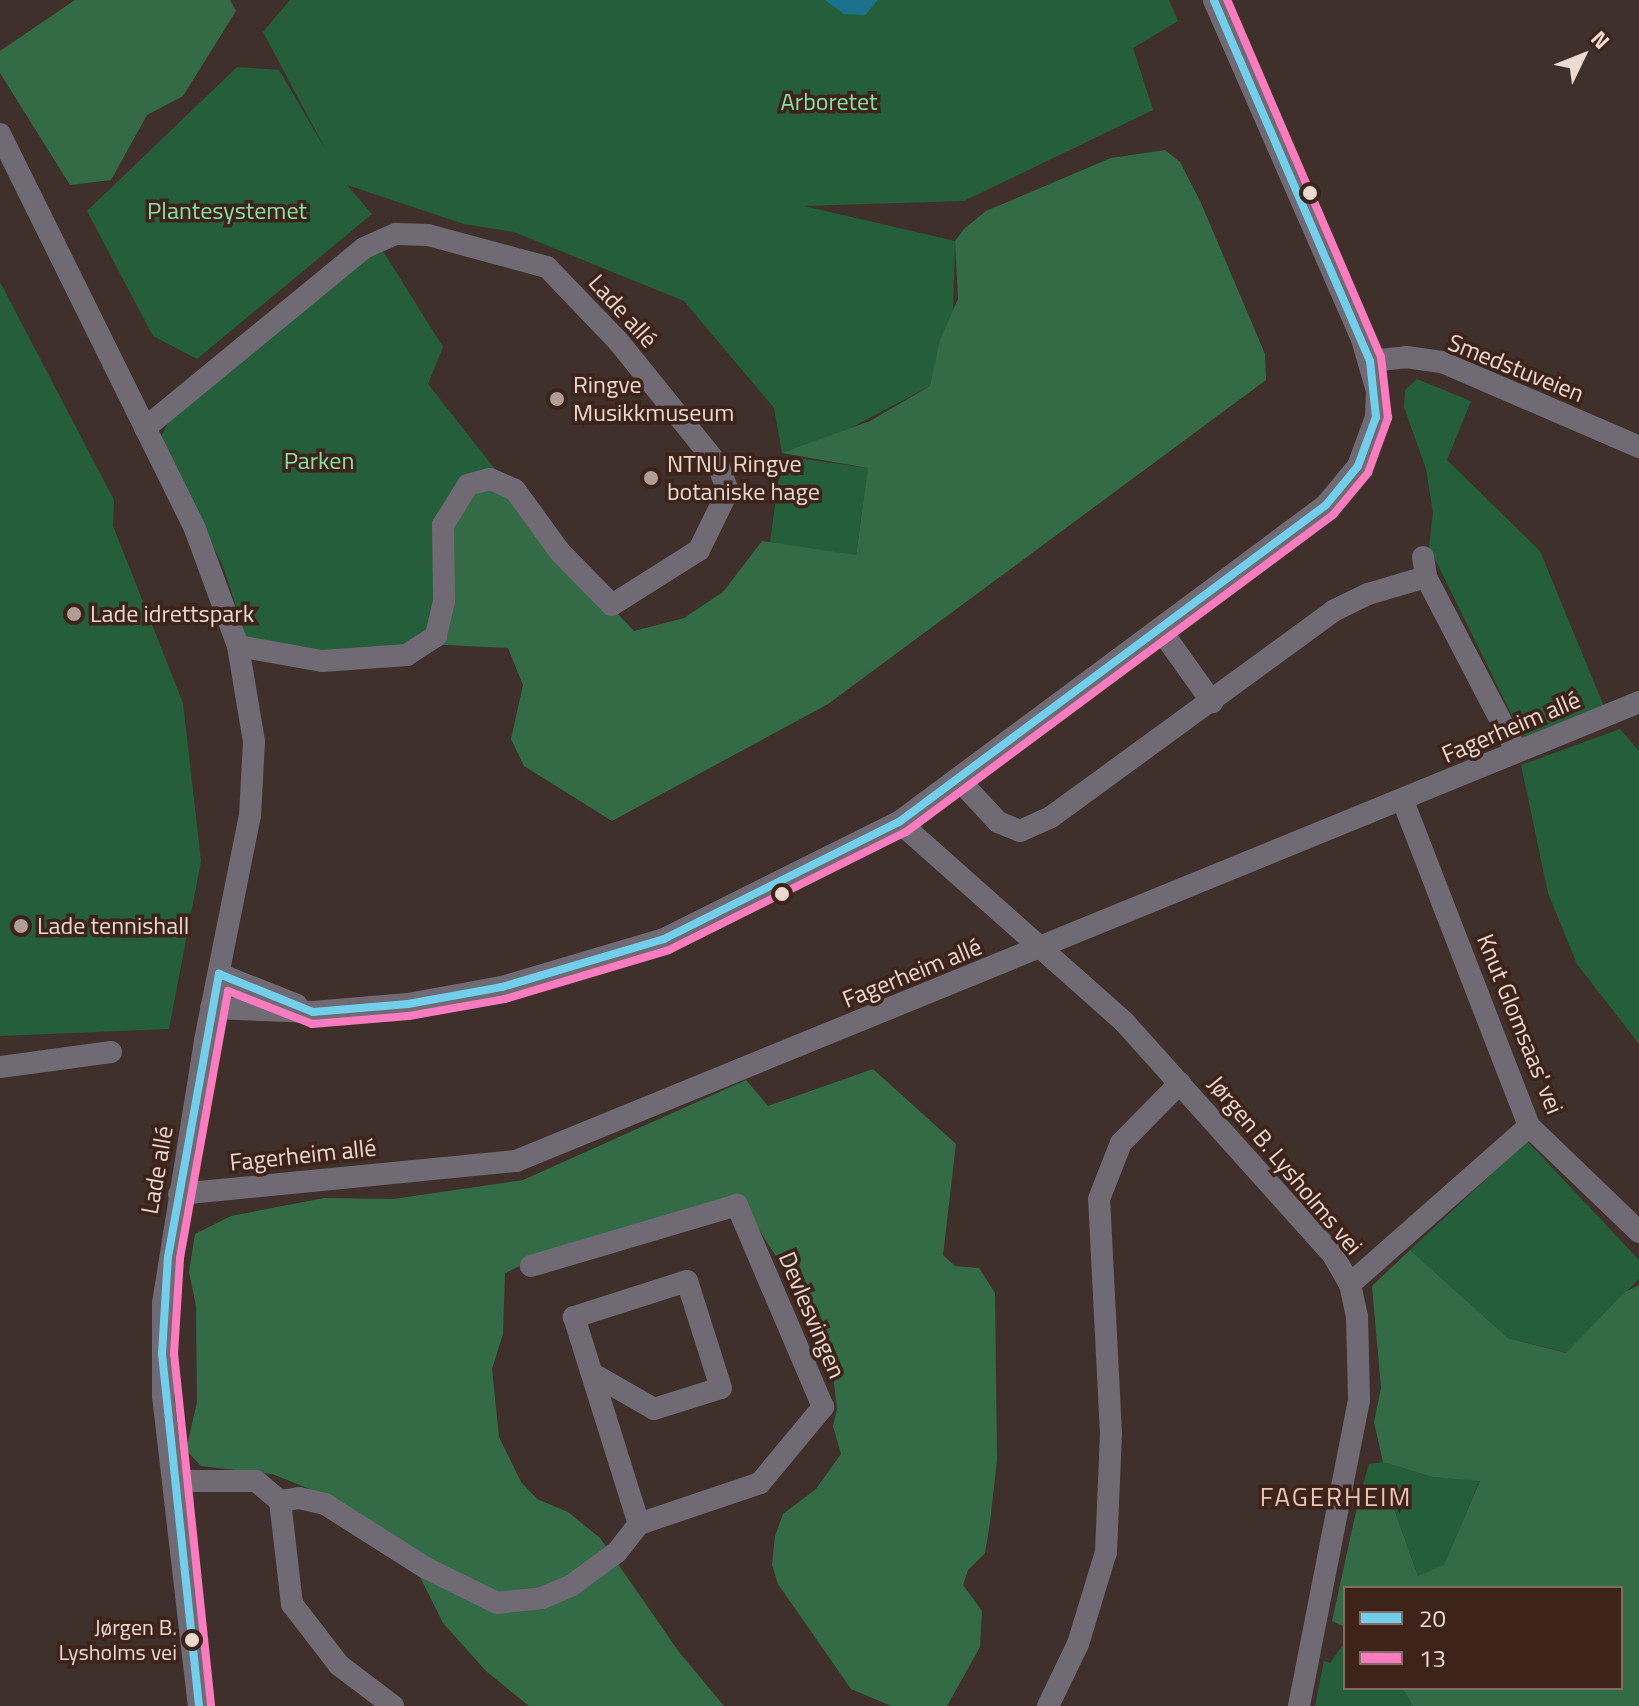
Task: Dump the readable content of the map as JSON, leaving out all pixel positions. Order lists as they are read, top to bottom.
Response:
{
  "streets": {
    "street": [
      "Lade allé",
      "Smedstuveien",
      "Fagerheim allé",
      "Knut Glomsaas' vei",
      "Jørgen B. Lysholms vei",
      "Devlesvingen"
    ]
  },
  "crossings": [
    ["Lade allé", "Fagerheim allé"],
    ["Fagerheim allé", "Knut Glomsaas' vei"],
    ["Fagerheim allé", "Jørgen B. Lysholms vei"]
  ],
  "districts": ["FAGERHEIM"],
  "parks": ["Arboretet", "Plantesystemet", "Parken"],
  "places": [
    "Ringve Musikkmuseum",
    "NTNU Ringve botaniske hage",
    "Lade idrettspark",
    "Lade tennishall",
    "Jørgen B. Lysholms vei"
  ],
  "lines": ["transit line 20", "transit line 13"],
  "legend": ["20", "13"],
  "north": "top right"
}
